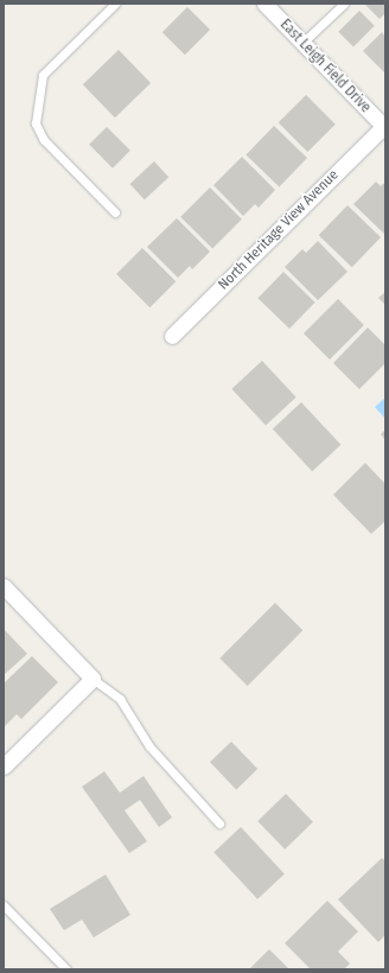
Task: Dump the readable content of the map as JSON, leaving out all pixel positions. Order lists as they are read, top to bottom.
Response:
{
  "streets": {
    "street": ["East Leigh Field Drive", "North Heritage View Avenue"]
  },
  "crossings": [
    ["East Leigh Field Drive", "North Heritage View Avenue"]
  ]
}
